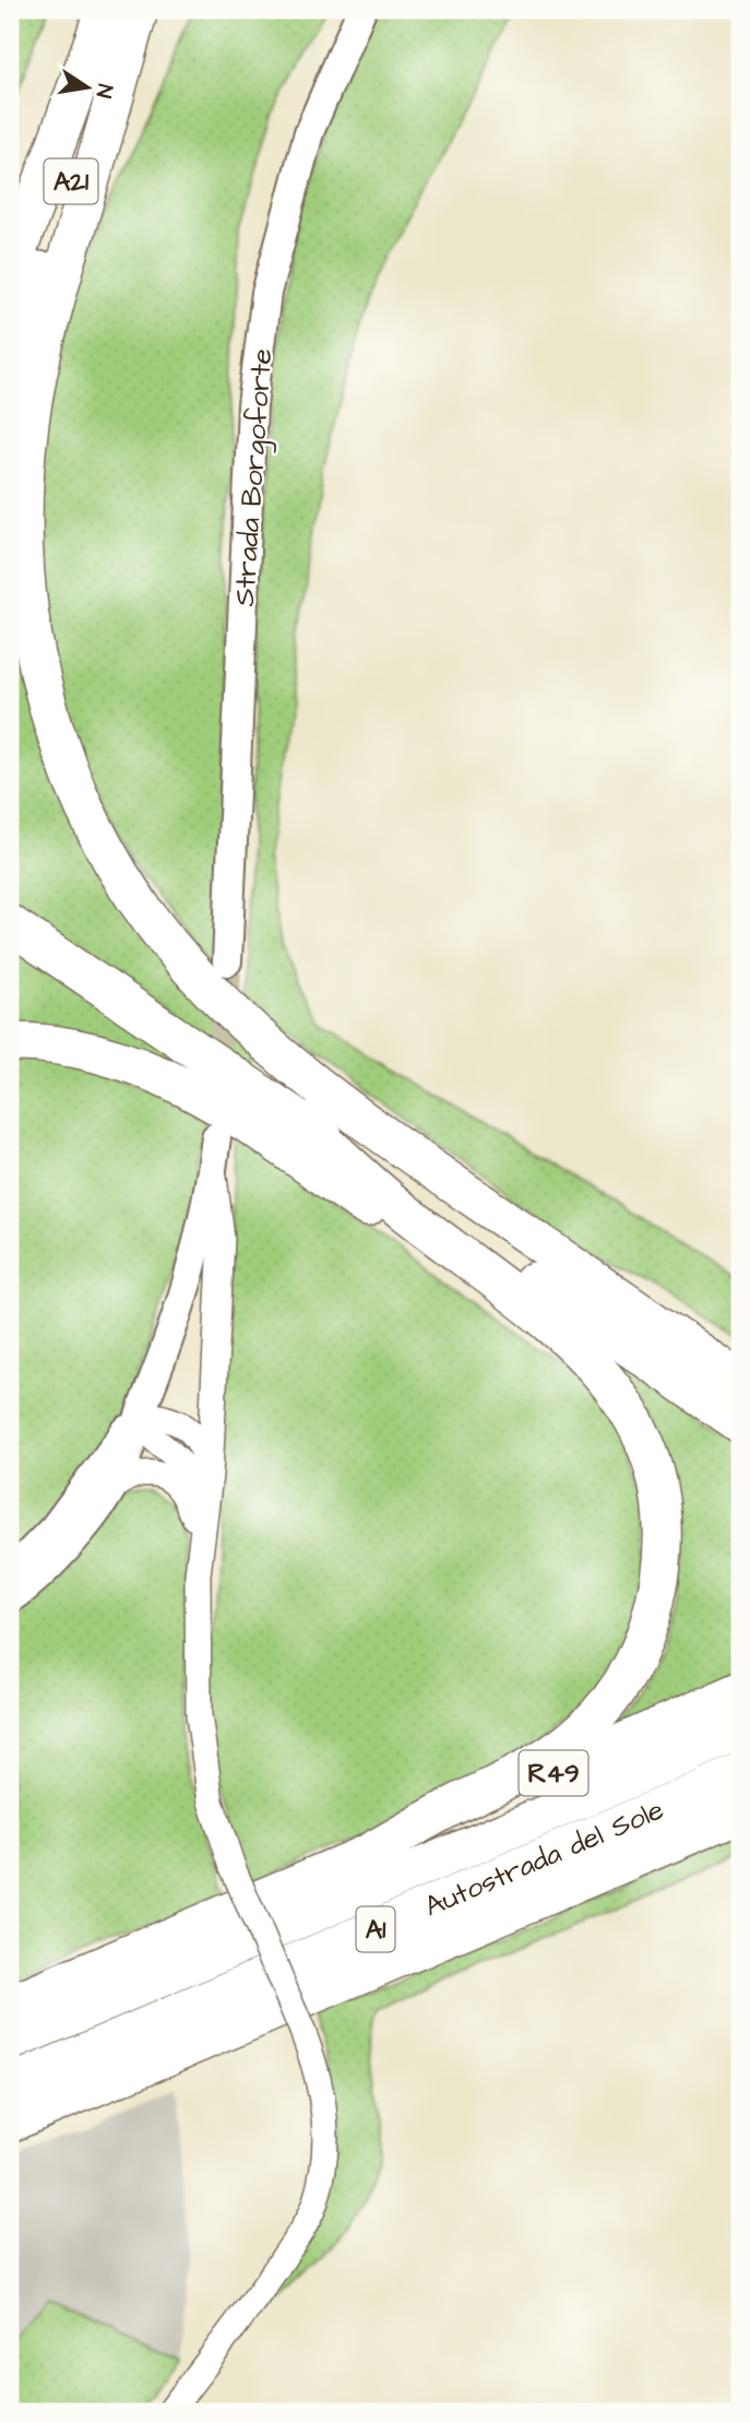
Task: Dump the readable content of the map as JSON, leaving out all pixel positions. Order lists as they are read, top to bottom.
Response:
{
  "streets": {
    "highway": [
      "A21",
      "R49",
      "Autostrada del Sole",
      "A1"
    ],
    "main road": ["Strada Borgoforte"]
  },
  "north": "right"
}
